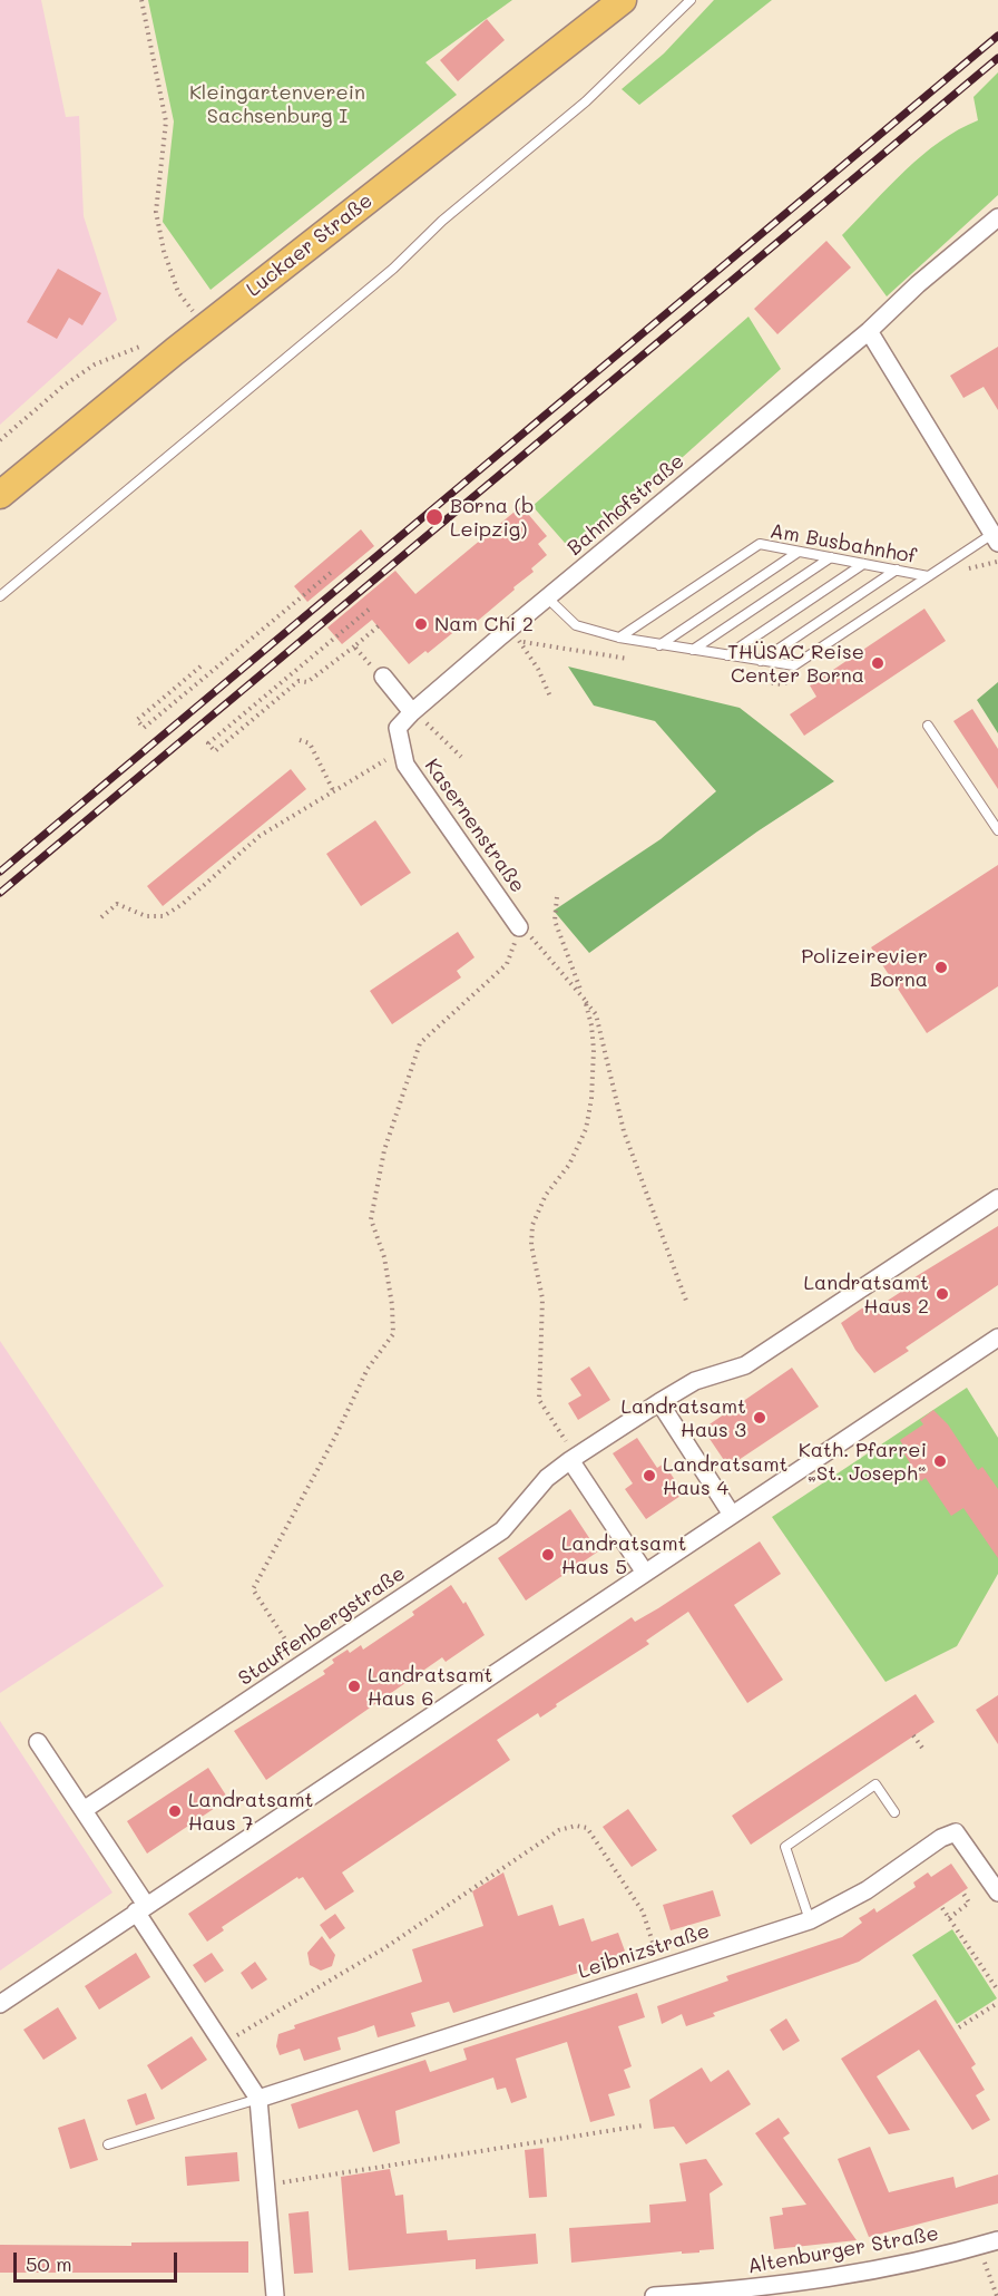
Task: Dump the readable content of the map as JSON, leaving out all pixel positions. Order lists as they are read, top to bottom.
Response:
{
  "streets": {
    "main road": ["Luckaer Straße"],
    "street": [
      "Bahnhofstraße",
      "Kasernenstraße",
      "Stauffenbergstraße",
      "Leibnizstraße",
      "Altenburger Straße"
    ],
    "lane": ["Am Busbahnhof"]
  },
  "crossings": [
    ["Bahnhofstraße", "Am Busbahnhof"],
    ["Bahnhofstraße", "Kasernenstraße"]
  ],
  "parks": ["Kleingartenverein Sachsenburg I"],
  "places": [
    "Borna (b Leipzig)",
    "Nam Chi 2",
    "THÜSAC Reise Center Borna",
    "Polizeirevier Borna",
    "Landratsamt Haus 2",
    "Landratsamt Haus 3",
    "Kath. Pfarrei „St. Joseph“",
    "Landratsamt Haus 4",
    "Landratsamt Haus 5",
    "Landratsamt Haus 6",
    "Landratsamt Haus 7"
  ],
  "scale_bar": "50 m"
}
